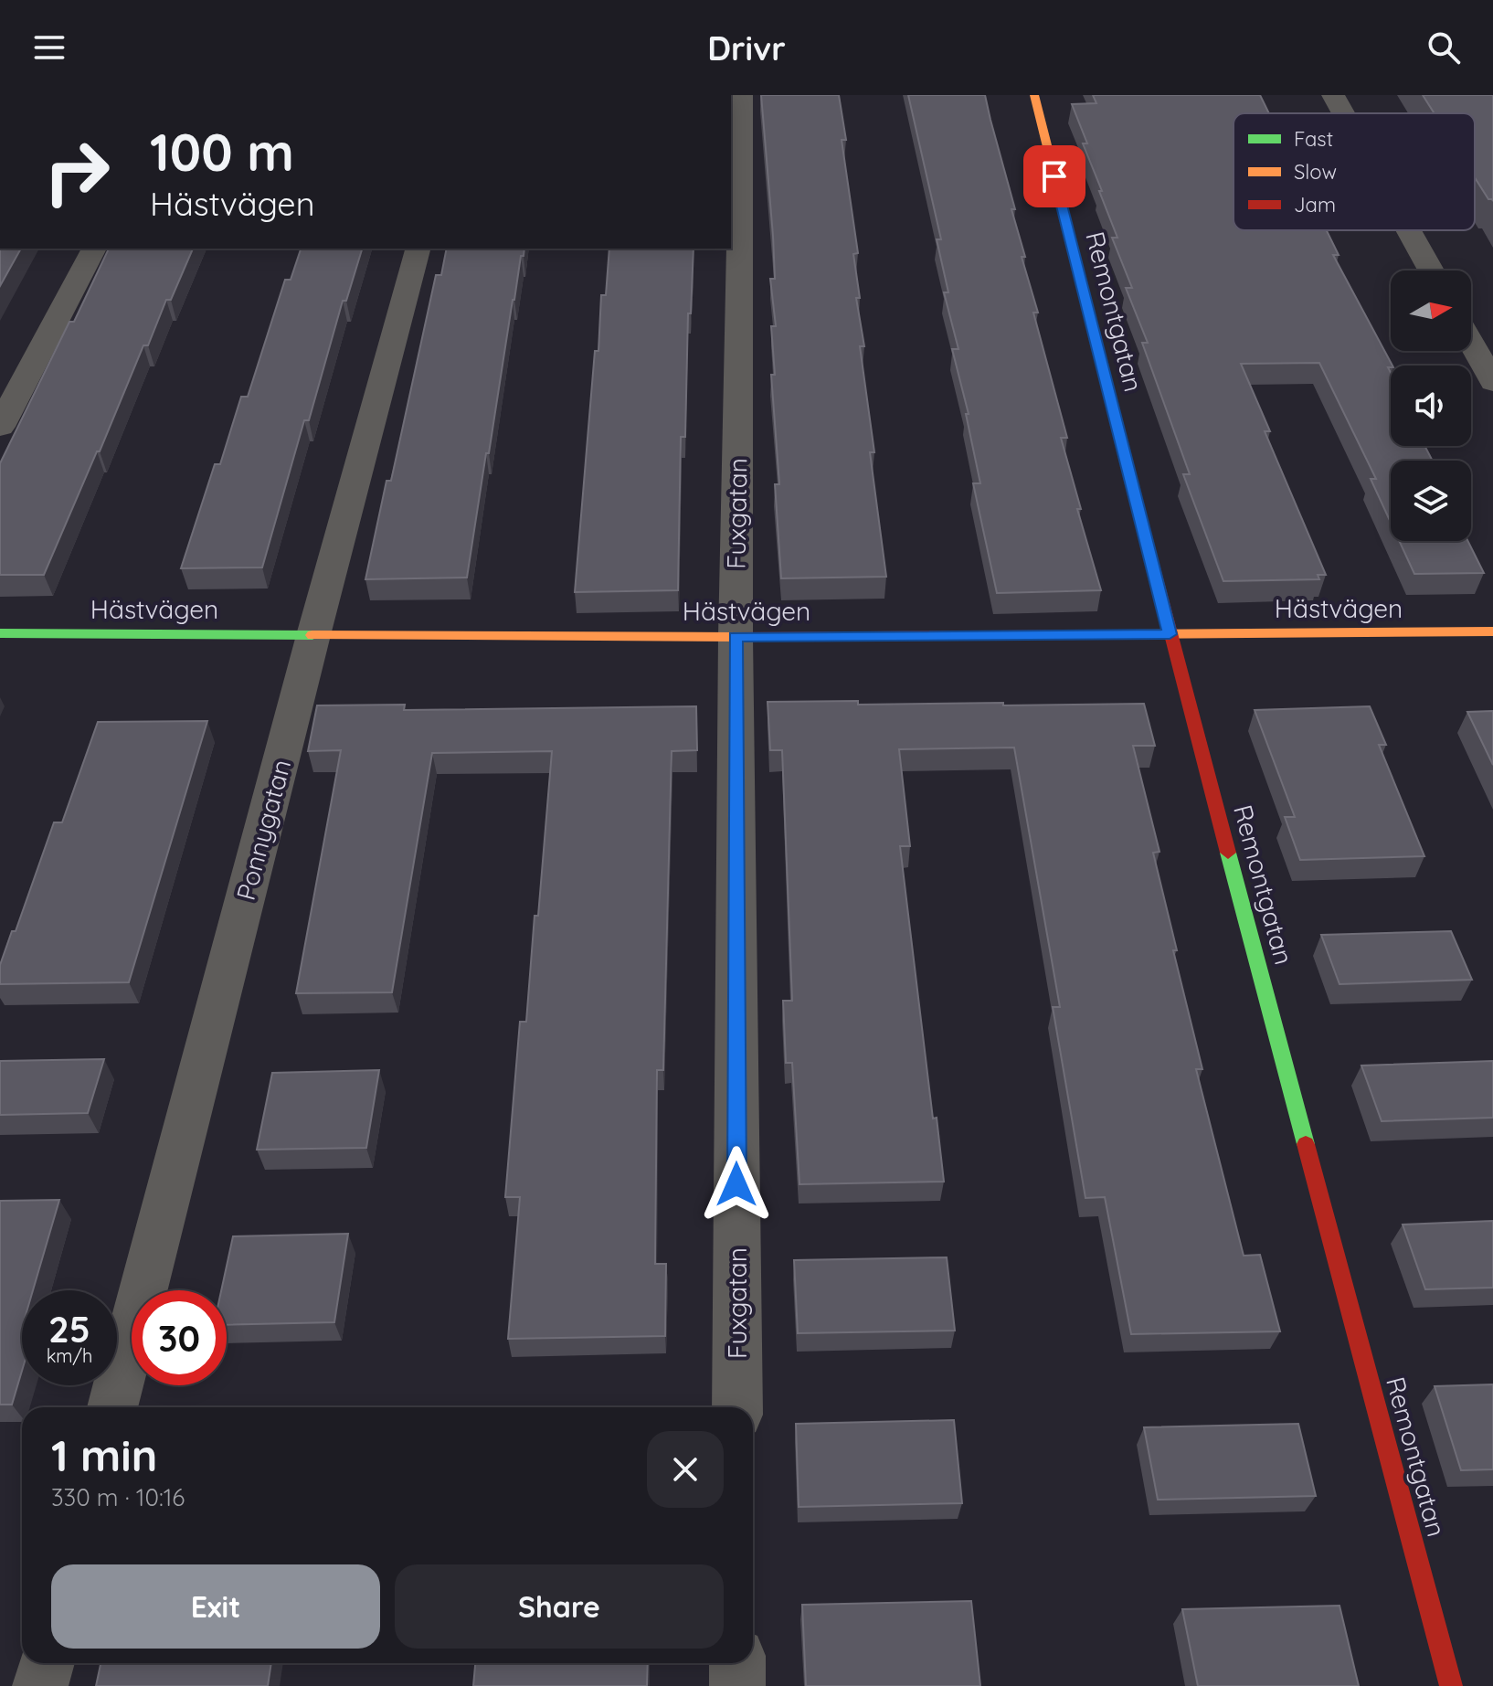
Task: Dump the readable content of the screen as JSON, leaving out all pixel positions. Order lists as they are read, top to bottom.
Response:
{
  "streets": {
    "street": [
      "Remontgatan",
      "Fuxgatan",
      "Hästvägen",
      "Ponnygatan"
    ]
  },
  "crossings": [
    ["Remontgatan", "Hästvägen"],
    ["Fuxgatan", "Hästvägen"],
    ["Hästvägen", "Ponnygatan"]
  ],
  "legend": ["Fast", "Slow", "Jam"],
  "north": "right",
  "page": {
    "header": "Drivr",
    "turn": ["100 m", "Hästvägen"],
    "speed": "25 km/h",
    "limit": "30",
    "heading": ["1 min", "330 m · 10:16"],
    "buttons": ["Exit", "Share"]
  }
}
